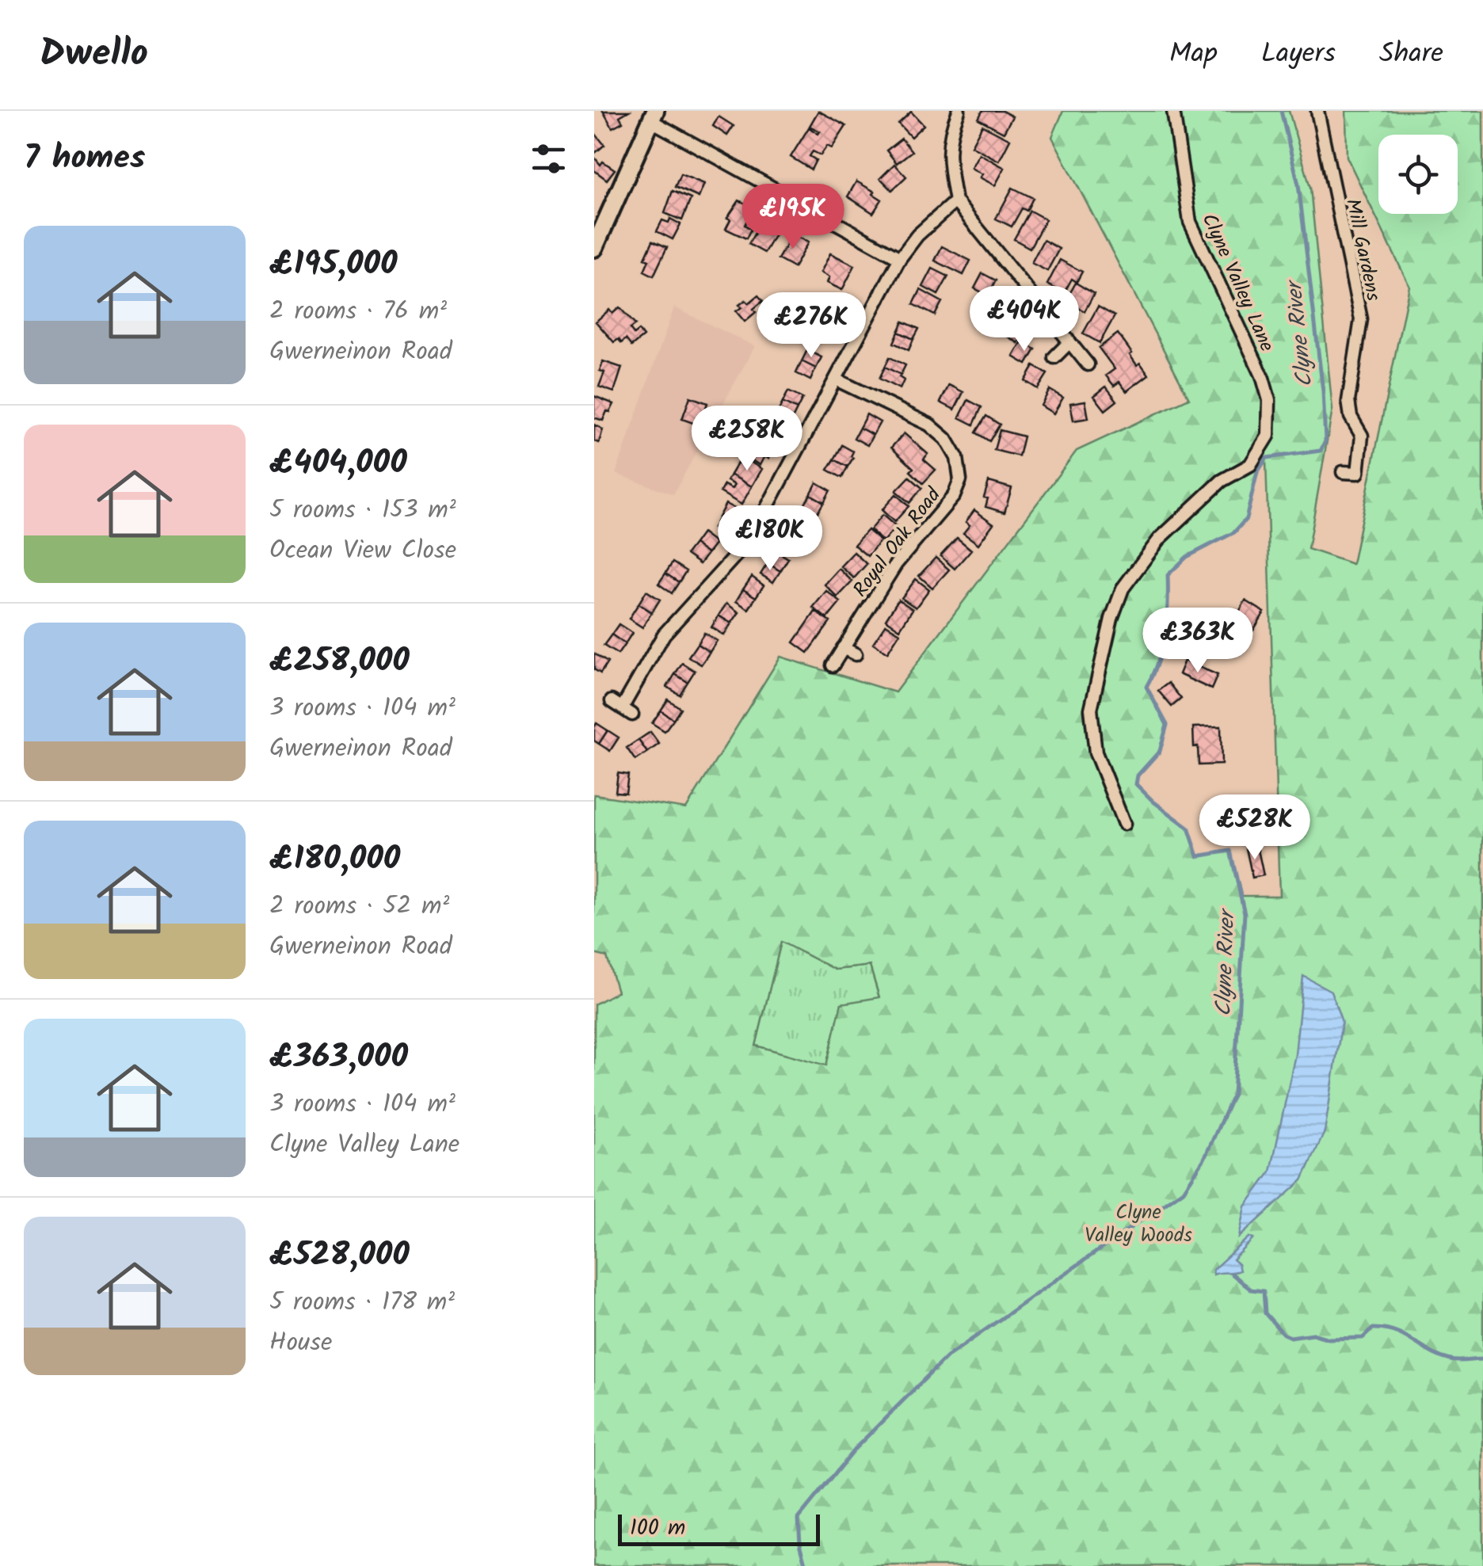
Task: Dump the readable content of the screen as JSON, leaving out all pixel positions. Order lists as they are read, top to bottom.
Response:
{
  "streets": {
    "street": ["Mill Gardens", "Clyne Valley Lane", "Royal Oak Road"]
  },
  "water": ["Clyne River"],
  "parks": ["Clyne Valley Woods"],
  "scale_bar": "100 m",
  "page": {
    "header": "Dwello",
    "nav": ["Map", "Layers", "Share"],
    "heading": "7 homes",
    "price": [
      "£195K",
      "£404K",
      "£276K",
      "£258K",
      "£180K",
      "£363K",
      "£528K"
    ],
    "list": [
      {
        "name": "£195,000",
        "note": "2 rooms · 76 m² · Gwerneinon Road"
      },
      {
        "name": "£404,000",
        "note": "5 rooms · 153 m² · Ocean View Close"
      },
      {
        "name": "£258,000",
        "note": "3 rooms · 104 m² · Gwerneinon Road"
      },
      {
        "name": "£180,000",
        "note": "2 rooms · 52 m² · Gwerneinon Road"
      },
      {
        "name": "£363,000",
        "note": "3 rooms · 104 m² · Clyne Valley Lane"
      },
      {
        "name": "£528,000",
        "note": "5 rooms · 178 m² · House"
      }
    ],
    "scale": "100 m"
  }
}
